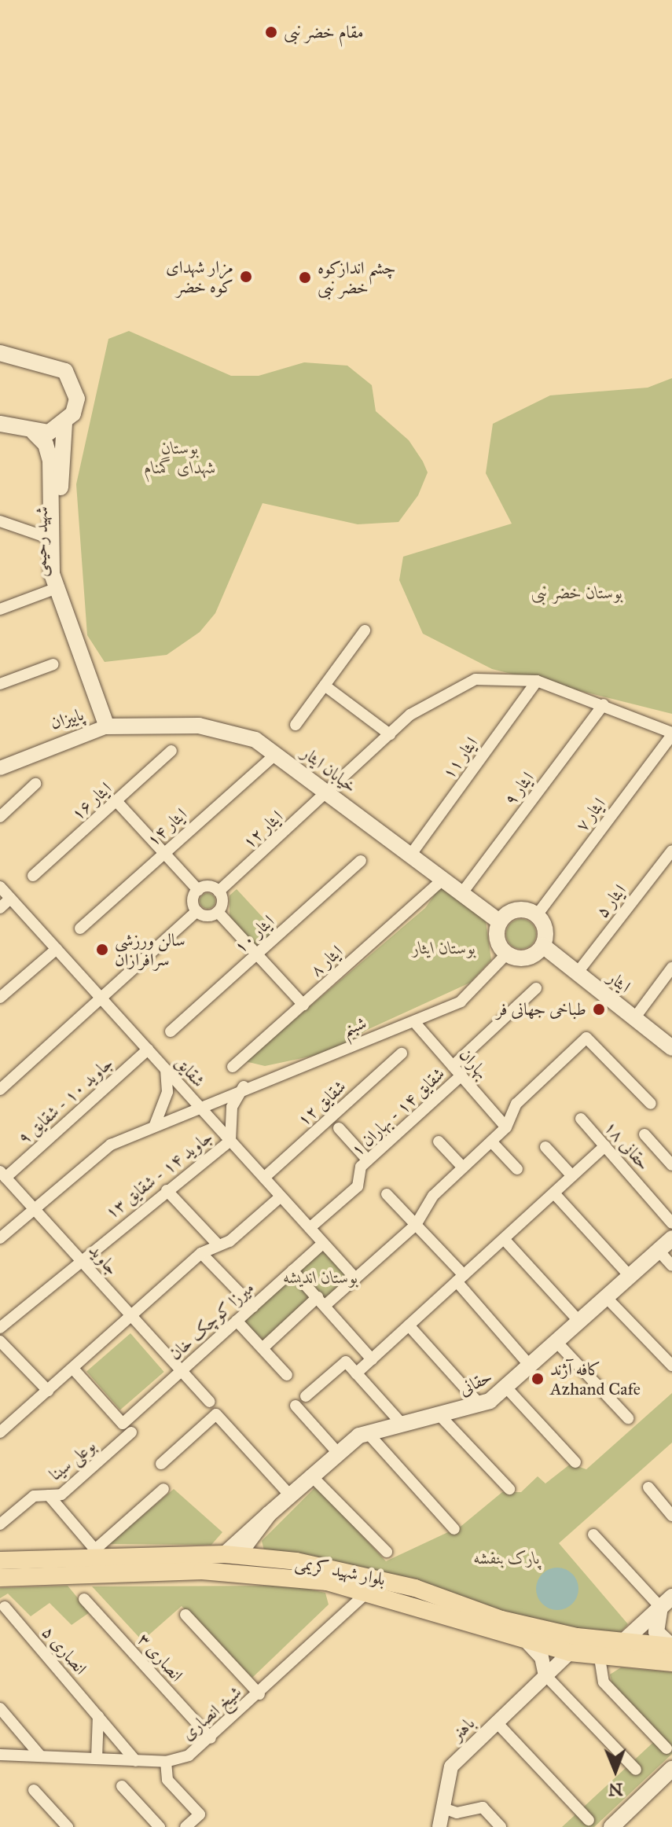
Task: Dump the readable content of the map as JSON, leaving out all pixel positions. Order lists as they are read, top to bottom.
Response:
{
  "streets": {
    "main road": [
      "شهید رحیمی",
      "خیابان ایثار",
      "ایثار",
      "حقانی",
      "بلوار شهید کریمی"
    ],
    "street": [
      "پاییزان",
      "ایثار ۱۱",
      "ایثار ۹",
      "ایثار ۱۶",
      "ایثار ۷",
      "ایثار ۱۴",
      "ایثار ۱۲",
      "ایثار ۵",
      "ایثار ۱۰",
      "ایثار ۸",
      "شبنم",
      "بهاران",
      "شقایق",
      "جاوید ۱۰ - شقایق ۹",
      "شقایق ۱۲",
      "شقایق ۱۴ - بهاران ۱",
      "حقانی ۱۸",
      "جاوید ۱۴ - شقایق ۱۳",
      "جاوید",
      "میرزا کوچک خان",
      "بوعلی سینا",
      "انصاری ۵",
      "انصاری ۳",
      "شیخ انصاری",
      "باهنر"
    ]
  },
  "crossings": [
    ["شهید رحیمی", "پاییزان"],
    ["شهید رحیمی", "خیابان ایثار"],
    ["پاییزان", "خیابان ایثار"],
    ["ایثار ۱۱", "خیابان ایثار"],
    ["ایثار ۱۱", "ایثار ۱۲"],
    ["خیابان ایثار", "ایثار ۹"],
    ["خیابان ایثار", "ایثار ۷"],
    ["خیابان ایثار", "ایثار ۱۴"],
    ["خیابان ایثار", "ایثار ۱۲"],
    ["خیابان ایثار", "ایثار ۸"],
    ["خیابان ایثار", "ایثار"],
    ["خیابان ایثار", "شبنم"],
    ["ایثار ۹", "ایثار ۱۲"],
    ["ایثار ۷", "ایثار ۱۲"],
    ["ایثار ۷", "ایثار"],
    ["ایثار ۷", "شبنم"],
    ["ایثار ۵", "ایثار"],
    ["ایثار", "شبنم"],
    ["شبنم", "بهاران"],
    ["شبنم", "شقایق"],
    ["شبنم", "جاوید"],
    ["بهاران", "شقایق ۱۴ - بهاران ۱"],
    ["شقایق", "جاوید ۱۰ - شقایق ۹"],
    ["شقایق", "شقایق ۱۲"],
    ["شقایق", "شقایق ۱۴ - بهاران ۱"],
    ["شقایق", "جاوید ۱۴ - شقایق ۱۳"],
    ["شقایق", "میرزا کوچک خان"],
    ["جاوید ۱۰ - شقایق ۹", "جاوید"],
    ["جاوید ۱۴ - شقایق ۱۳", "جاوید"],
    ["جاوید", "میرزا کوچک خان"],
    ["حقانی", "بلوار شهید کریمی"],
    ["بلوار شهید کریمی", "شیخ انصاری"],
    ["بلوار شهید کریمی", "باهنر"],
    ["انصاری ۵", "شیخ انصاری"],
    ["انصاری ۳", "شیخ انصاری"]
  ],
  "parks": [
    "بوستان شهدای گمنام",
    "بوستان خضر نبی",
    "بوستان ایثار",
    "بوستان اندیشه",
    "پارک بنفشه"
  ],
  "places": [
    "مقام خضر نبی",
    "مزار شهدای کوه خضر",
    "چشم اندازکوه خضر نبی",
    "سالن ورزشی سرافرازان",
    "طباخی جهانی فر",
    "کافه آژند Azhand Cafe"
  ],
  "north": "bottom"
}
